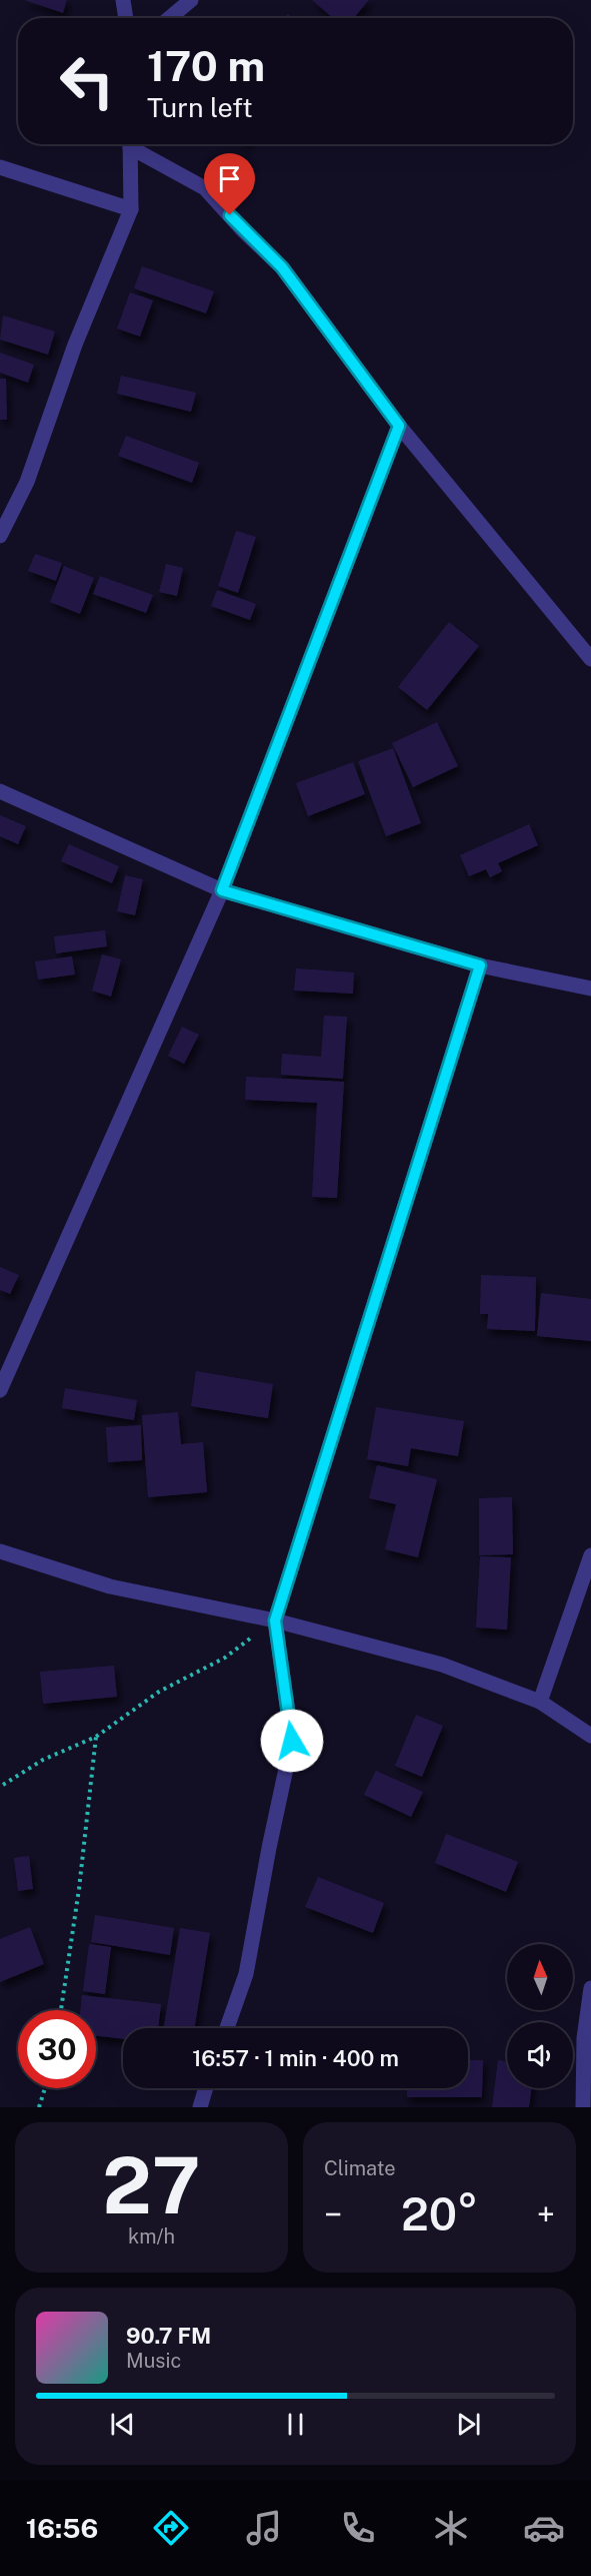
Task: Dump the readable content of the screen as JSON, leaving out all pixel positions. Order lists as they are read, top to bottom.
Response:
{
  "north": "top",
  "page": {
    "turn": ["170 m", "Turn left"],
    "limit": "30",
    "trip": "16:57 · 1 min · 400 m",
    "tile": [
      ["27", "km/h"],
      "Climate"
    ],
    "heat": ["−", "20°", "+"],
    "song": ["90.7 FM", "Music"],
    "tabs": "16:56"
  }
}
